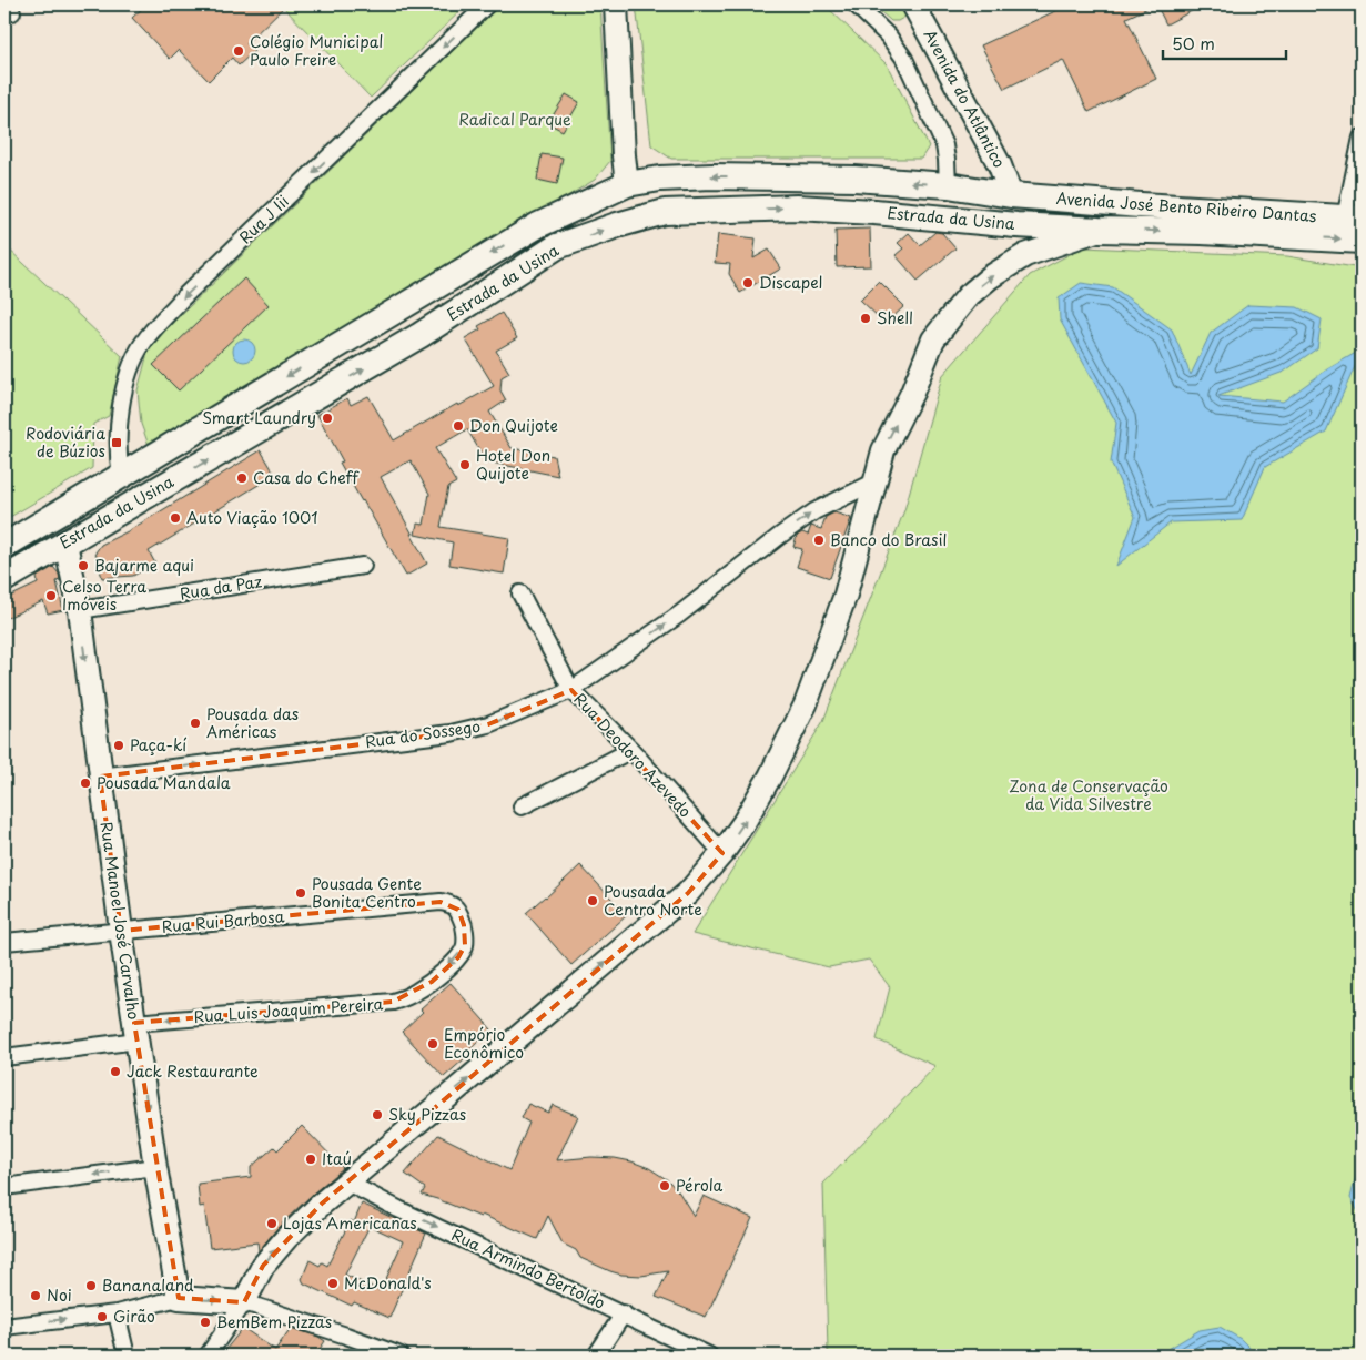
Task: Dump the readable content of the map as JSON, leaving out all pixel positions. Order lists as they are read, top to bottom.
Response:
{
  "streets": {
    "main road": ["Avenida José Bento Ribeiro Dantas", "Estrada da Usina"],
    "street": [
      "Avenida do Atlântico",
      "Rua J Iii",
      "Rua da Paz",
      "Rua do Sossego",
      "Rua Deodoro Azevedo",
      "Rua Manoel José Carvalho",
      "Rua Rui Barbosa",
      "Rua Luis Joaquim Pereira",
      "Rua Armindo Bertoldo"
    ]
  },
  "crossings": [
    ["Avenida do Atlântico", "Avenida José Bento Ribeiro Dantas"],
    ["Avenida do Atlântico", "Estrada da Usina"],
    ["Avenida José Bento Ribeiro Dantas", "Estrada da Usina"],
    ["Avenida José Bento Ribeiro Dantas", "Rua do Sossego"],
    ["Avenida José Bento Ribeiro Dantas", "Rua Deodoro Azevedo"],
    ["Avenida José Bento Ribeiro Dantas", "Rua Armindo Bertoldo"],
    ["Estrada da Usina", "Rua J Iii"],
    ["Estrada da Usina", "Rua Manoel José Carvalho"],
    ["Rua da Paz", "Rua Manoel José Carvalho"],
    ["Rua do Sossego", "Rua Deodoro Azevedo"],
    ["Rua do Sossego", "Rua Manoel José Carvalho"],
    ["Rua Manoel José Carvalho", "Rua Rui Barbosa"],
    ["Rua Manoel José Carvalho", "Rua Luis Joaquim Pereira"],
    ["Rua Rui Barbosa", "Rua Luis Joaquim Pereira"]
  ],
  "one_way": [
    "Avenida José Bento Ribeiro Dantas",
    "Rua J Iii",
    "Rua do Sossego",
    "Rua Manoel José Carvalho",
    "Rua Luis Joaquim Pereira",
    "Rua Armindo Bertoldo"
  ],
  "parks": ["Radical Parque", "Zona de Conservação da Vida Silvestre"],
  "places": {
    "other": [
      "Colégio Municipal Paulo Freire",
      "Discapel",
      "Shell",
      "Smart Laundry",
      "Don Quijote",
      "Hotel Don Quijote",
      "Casa do Cheff",
      "Auto Viação 1001",
      "Banco do Brasil",
      "Bajarme aqui",
      "Celso Terra Imóveis",
      "Pousada das Américas",
      "Paça-kí",
      "Pousada Mandala",
      "Pousada Gente Bonita Centro",
      "Pousada Centro Norte",
      "Empório Econômico",
      "Jack Restaurante",
      "Sky Pizzas",
      "Itaú",
      "Pérola",
      "Lojas Americanas",
      "McDonald's",
      "Bananaland",
      "Noi",
      "Girão",
      "BemBem Pizzas"
    ],
    "transit": ["Rodoviária de Búzios"]
  },
  "scale_bar": "50 m"
}
